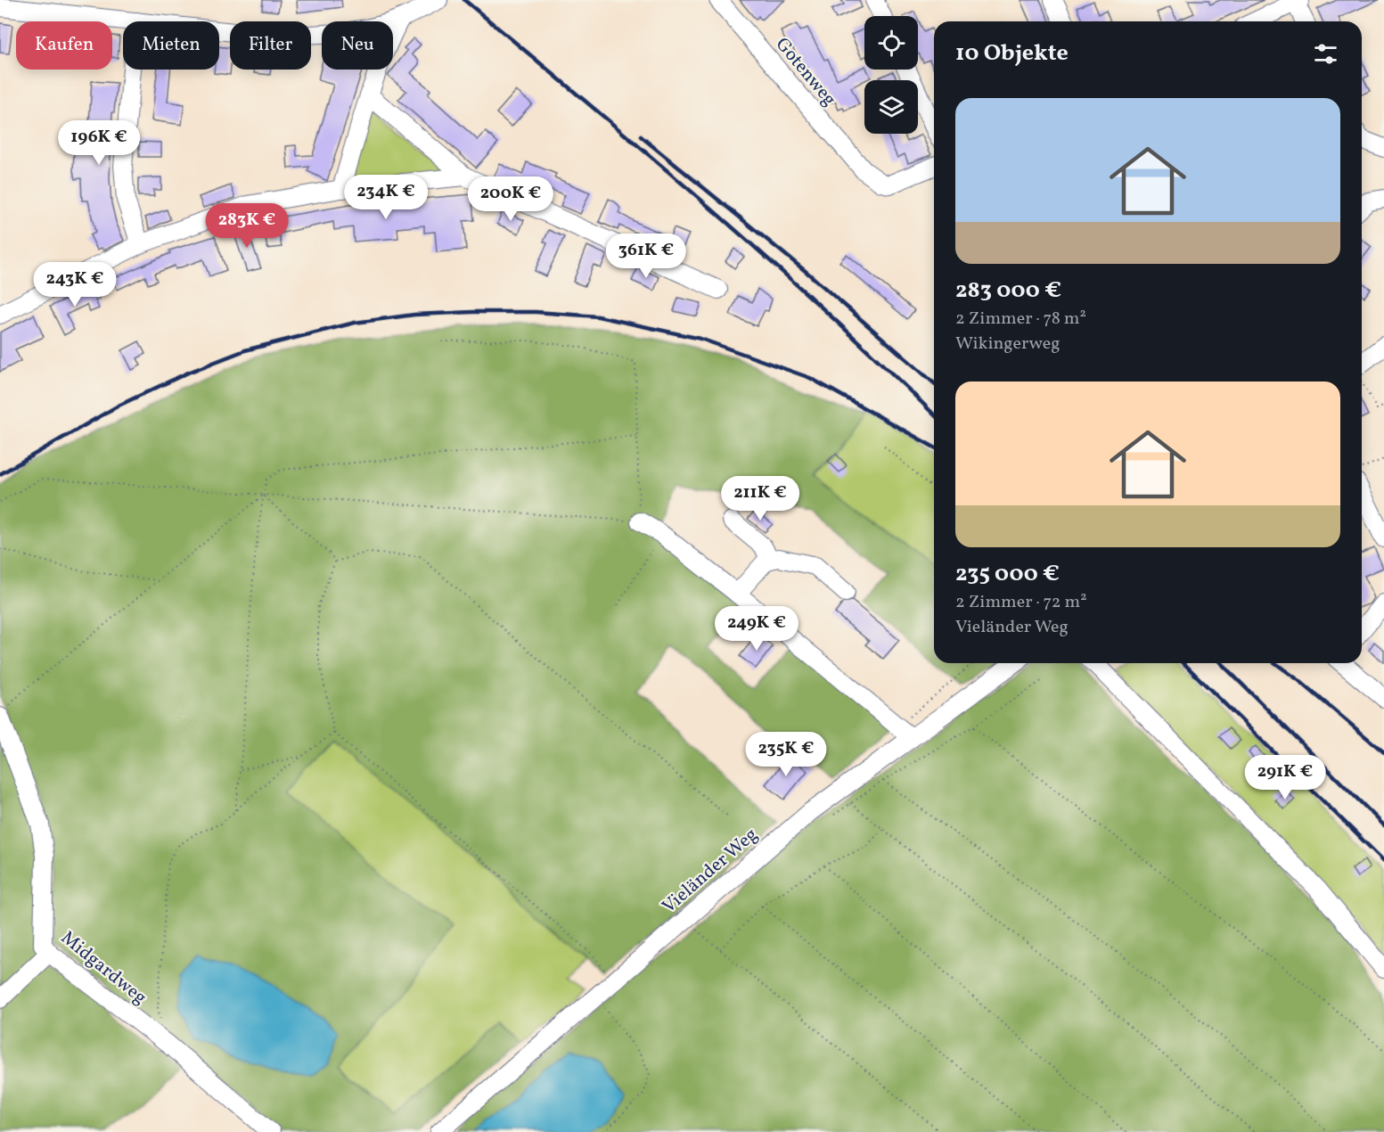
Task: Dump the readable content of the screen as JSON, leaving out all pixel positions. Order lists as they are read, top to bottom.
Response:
{
  "streets": {
    "street": ["Gotenweg", "Vieländer Weg", "Midgardweg"]
  },
  "page": {
    "chip": [
      "Kaufen",
      "Mieten",
      "Filter",
      "Neu"
    ],
    "heading": "10 Objekte",
    "list": [
      {
        "name": "283 000 €",
        "note": "2 Zimmer · 78 m² · Wikingerweg"
      },
      {
        "name": "235 000 €",
        "note": "2 Zimmer · 72 m² · Vieländer Weg"
      }
    ],
    "price": [
      "196K €",
      "234K €",
      "200K €",
      "283K €",
      "361K €",
      "243K €",
      "211K €",
      "249K €",
      "235K €",
      "291K €"
    ]
  }
}
